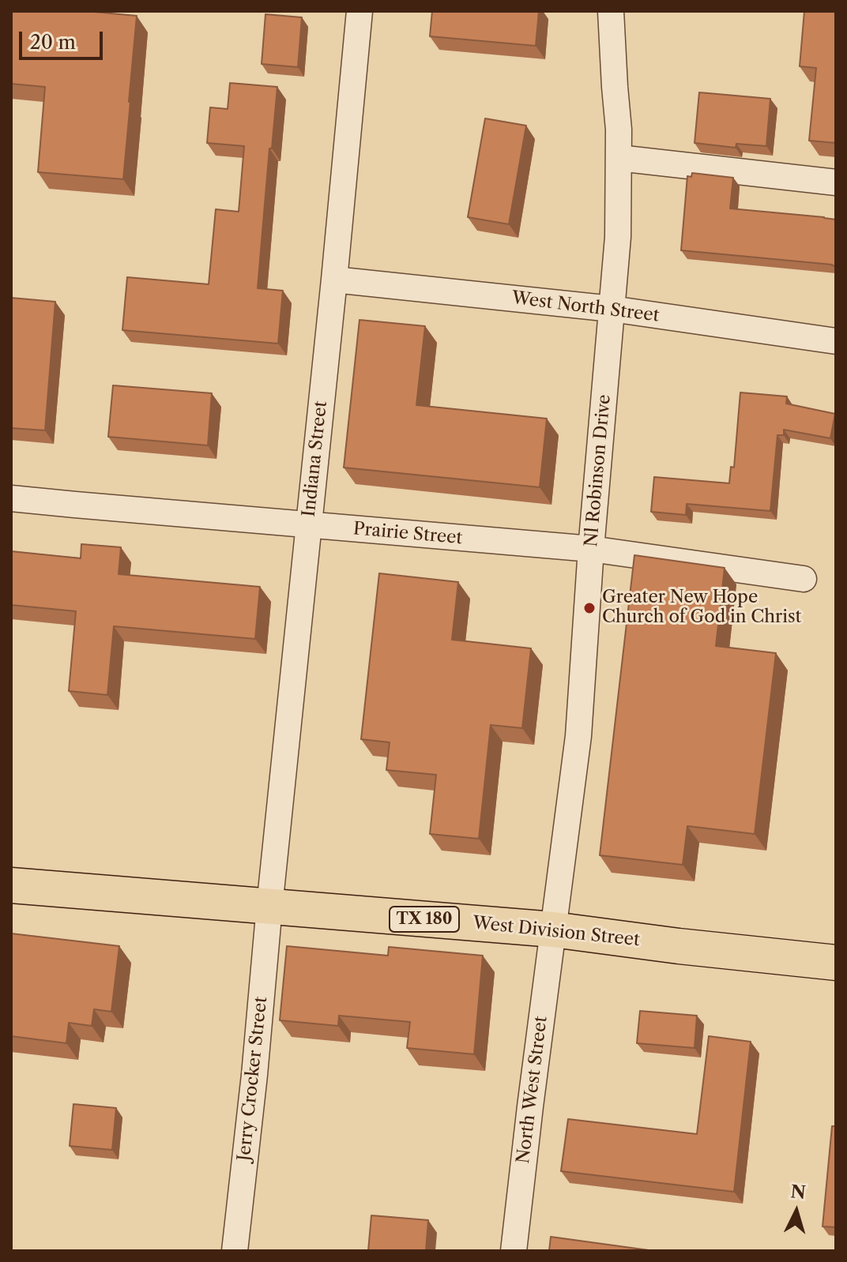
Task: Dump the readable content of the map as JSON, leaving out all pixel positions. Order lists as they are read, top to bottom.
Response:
{
  "streets": {
    "main road": ["TX 180", "West Division Street"],
    "street": [
      "West North Street",
      "Indiana Street",
      "Nl Robinson Drive",
      "Prairie Street",
      "Jerry Crocker Street",
      "North West Street"
    ]
  },
  "crossings": [
    ["West North Street", "Indiana Street"],
    ["West North Street", "Nl Robinson Drive"],
    ["Indiana Street", "Prairie Street"],
    ["Indiana Street", "West Division Street"],
    ["Indiana Street", "Jerry Crocker Street"],
    ["Nl Robinson Drive", "Prairie Street"],
    ["Nl Robinson Drive", "West Division Street"],
    ["Nl Robinson Drive", "North West Street"],
    ["West Division Street", "Jerry Crocker Street"],
    ["West Division Street", "North West Street"]
  ],
  "places": ["Greater New Hope Church of God in Christ"],
  "scale_bar": "20 m",
  "north": "top"
}
